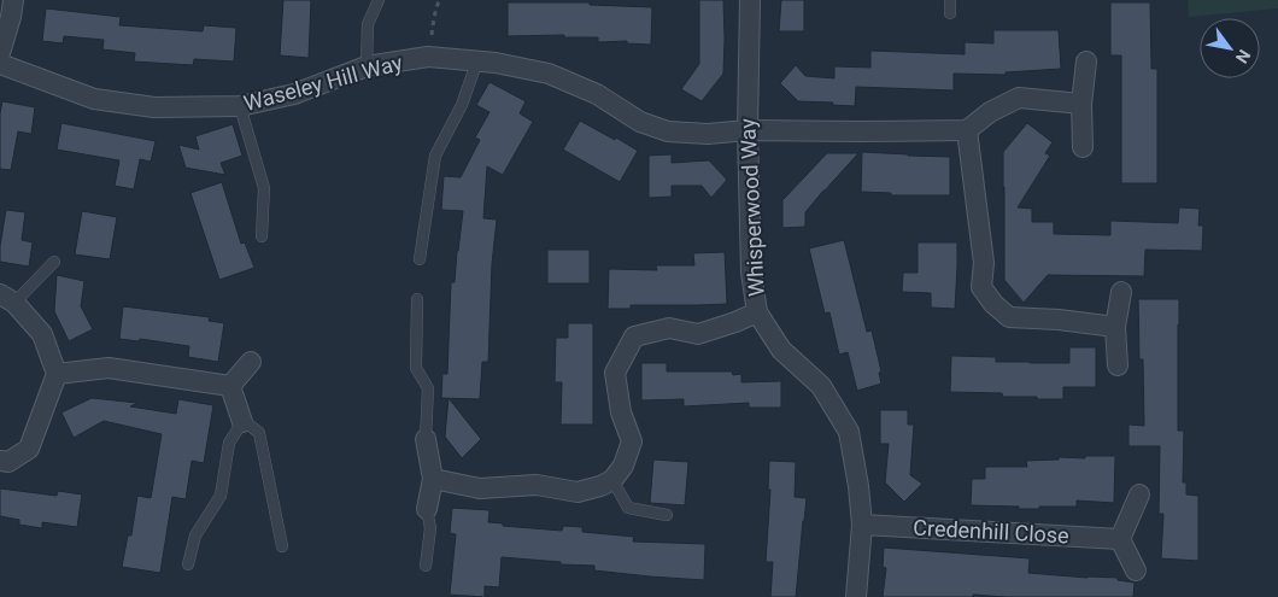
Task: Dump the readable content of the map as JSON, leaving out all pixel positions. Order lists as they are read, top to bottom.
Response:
{
  "streets": {
    "street": ["Waseley Hill Way", "Whisperwood Way", "Credenhill Close"]
  },
  "crossings": [
    ["Waseley Hill Way", "Whisperwood Way"],
    ["Whisperwood Way", "Credenhill Close"]
  ],
  "north": "bottom right"
}
